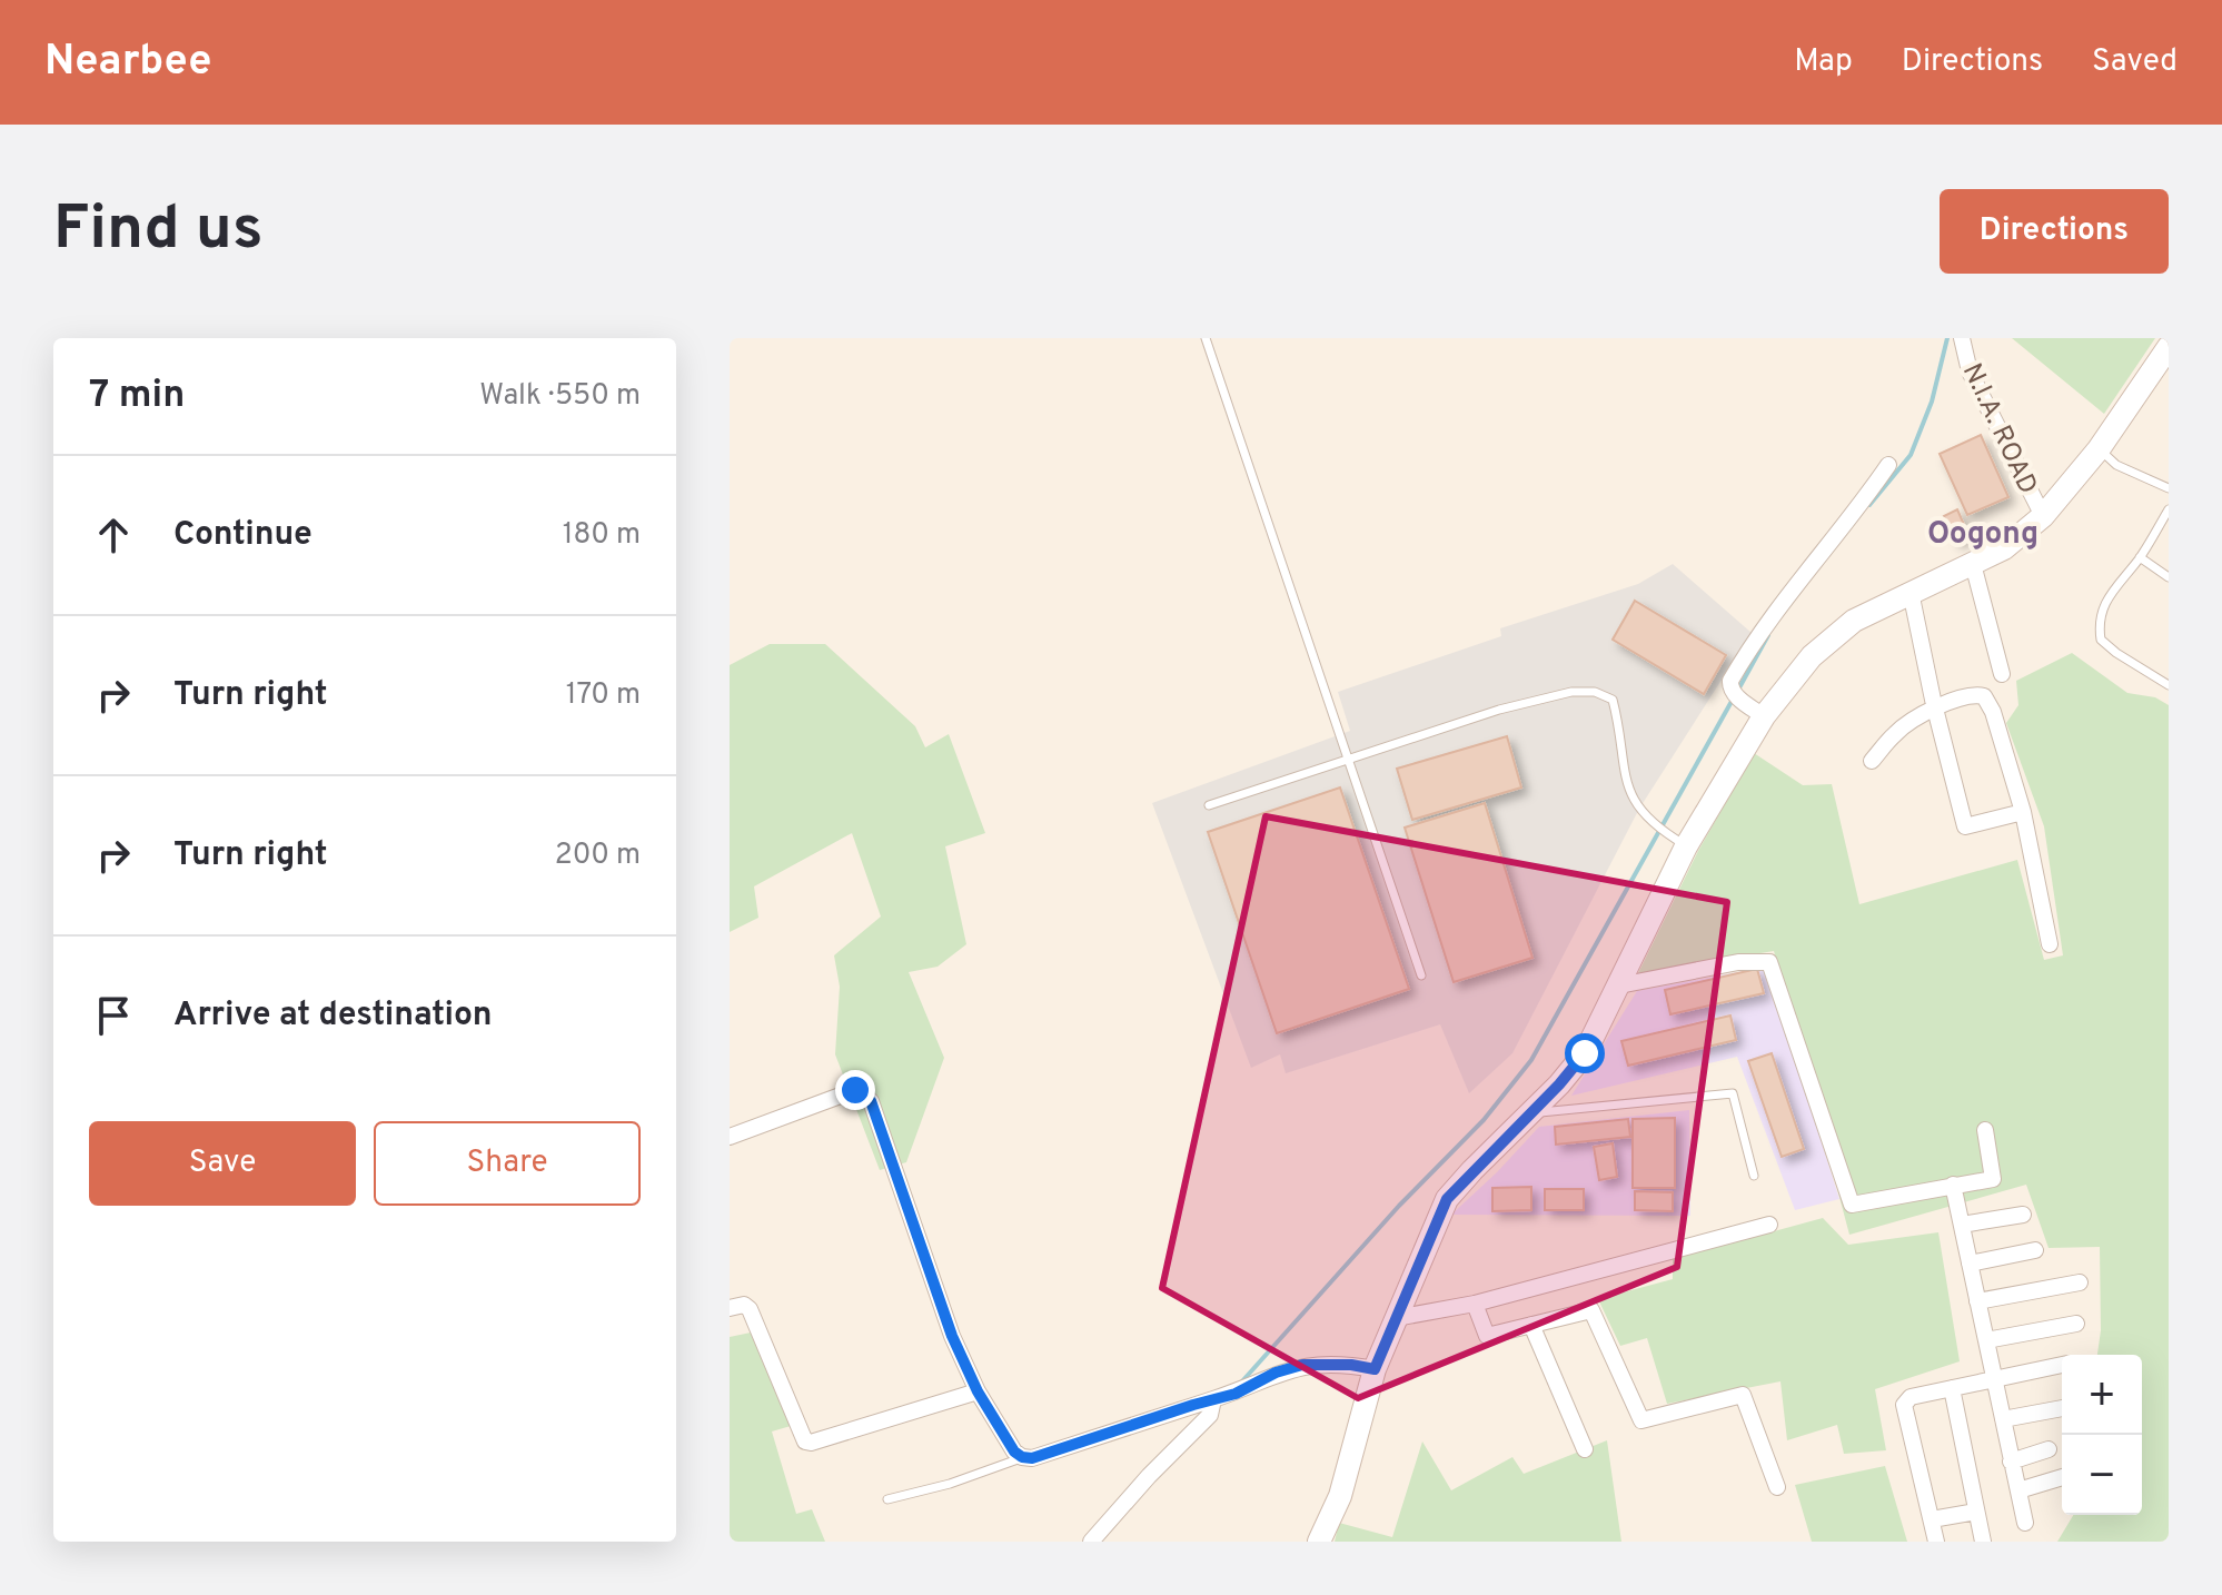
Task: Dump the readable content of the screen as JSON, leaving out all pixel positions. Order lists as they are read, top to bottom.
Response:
{
  "streets": {
    "street": ["N.I.A. ROAD"]
  },
  "districts": ["Oogong"],
  "page": {
    "header": "Nearbee",
    "nav": ["Map", "Directions", "Saved"],
    "buttons": [
      "Directions",
      ["Save", "Share"]
    ],
    "title": "Find us",
    "heading": ["7 min", "Walk · 550 m"],
    "list": [
      ["Continue", "180 m"],
      ["Turn right", "170 m"],
      ["Turn right", "200 m"],
      "Arrive at destination"
    ],
    "map_buttons": ["+", "−"]
  }
}
